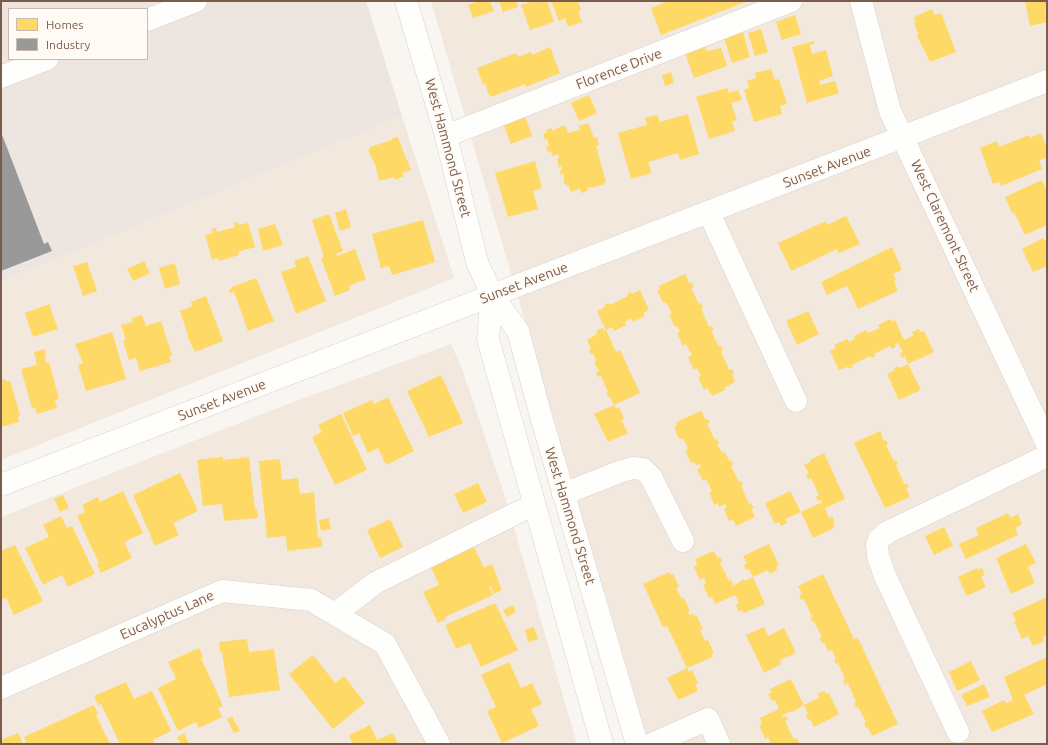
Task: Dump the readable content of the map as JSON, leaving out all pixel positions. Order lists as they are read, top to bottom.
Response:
{
  "streets": {
    "street": [
      "Florence Drive",
      "West Hammond Street",
      "Sunset Avenue",
      "West Claremont Street",
      "Eucalyptus Lane"
    ]
  },
  "crossings": [
    ["Florence Drive", "West Hammond Street"],
    ["West Hammond Street", "Sunset Avenue"],
    ["Sunset Avenue", "West Claremont Street"]
  ],
  "legend": ["Homes", "Industry"]
}
